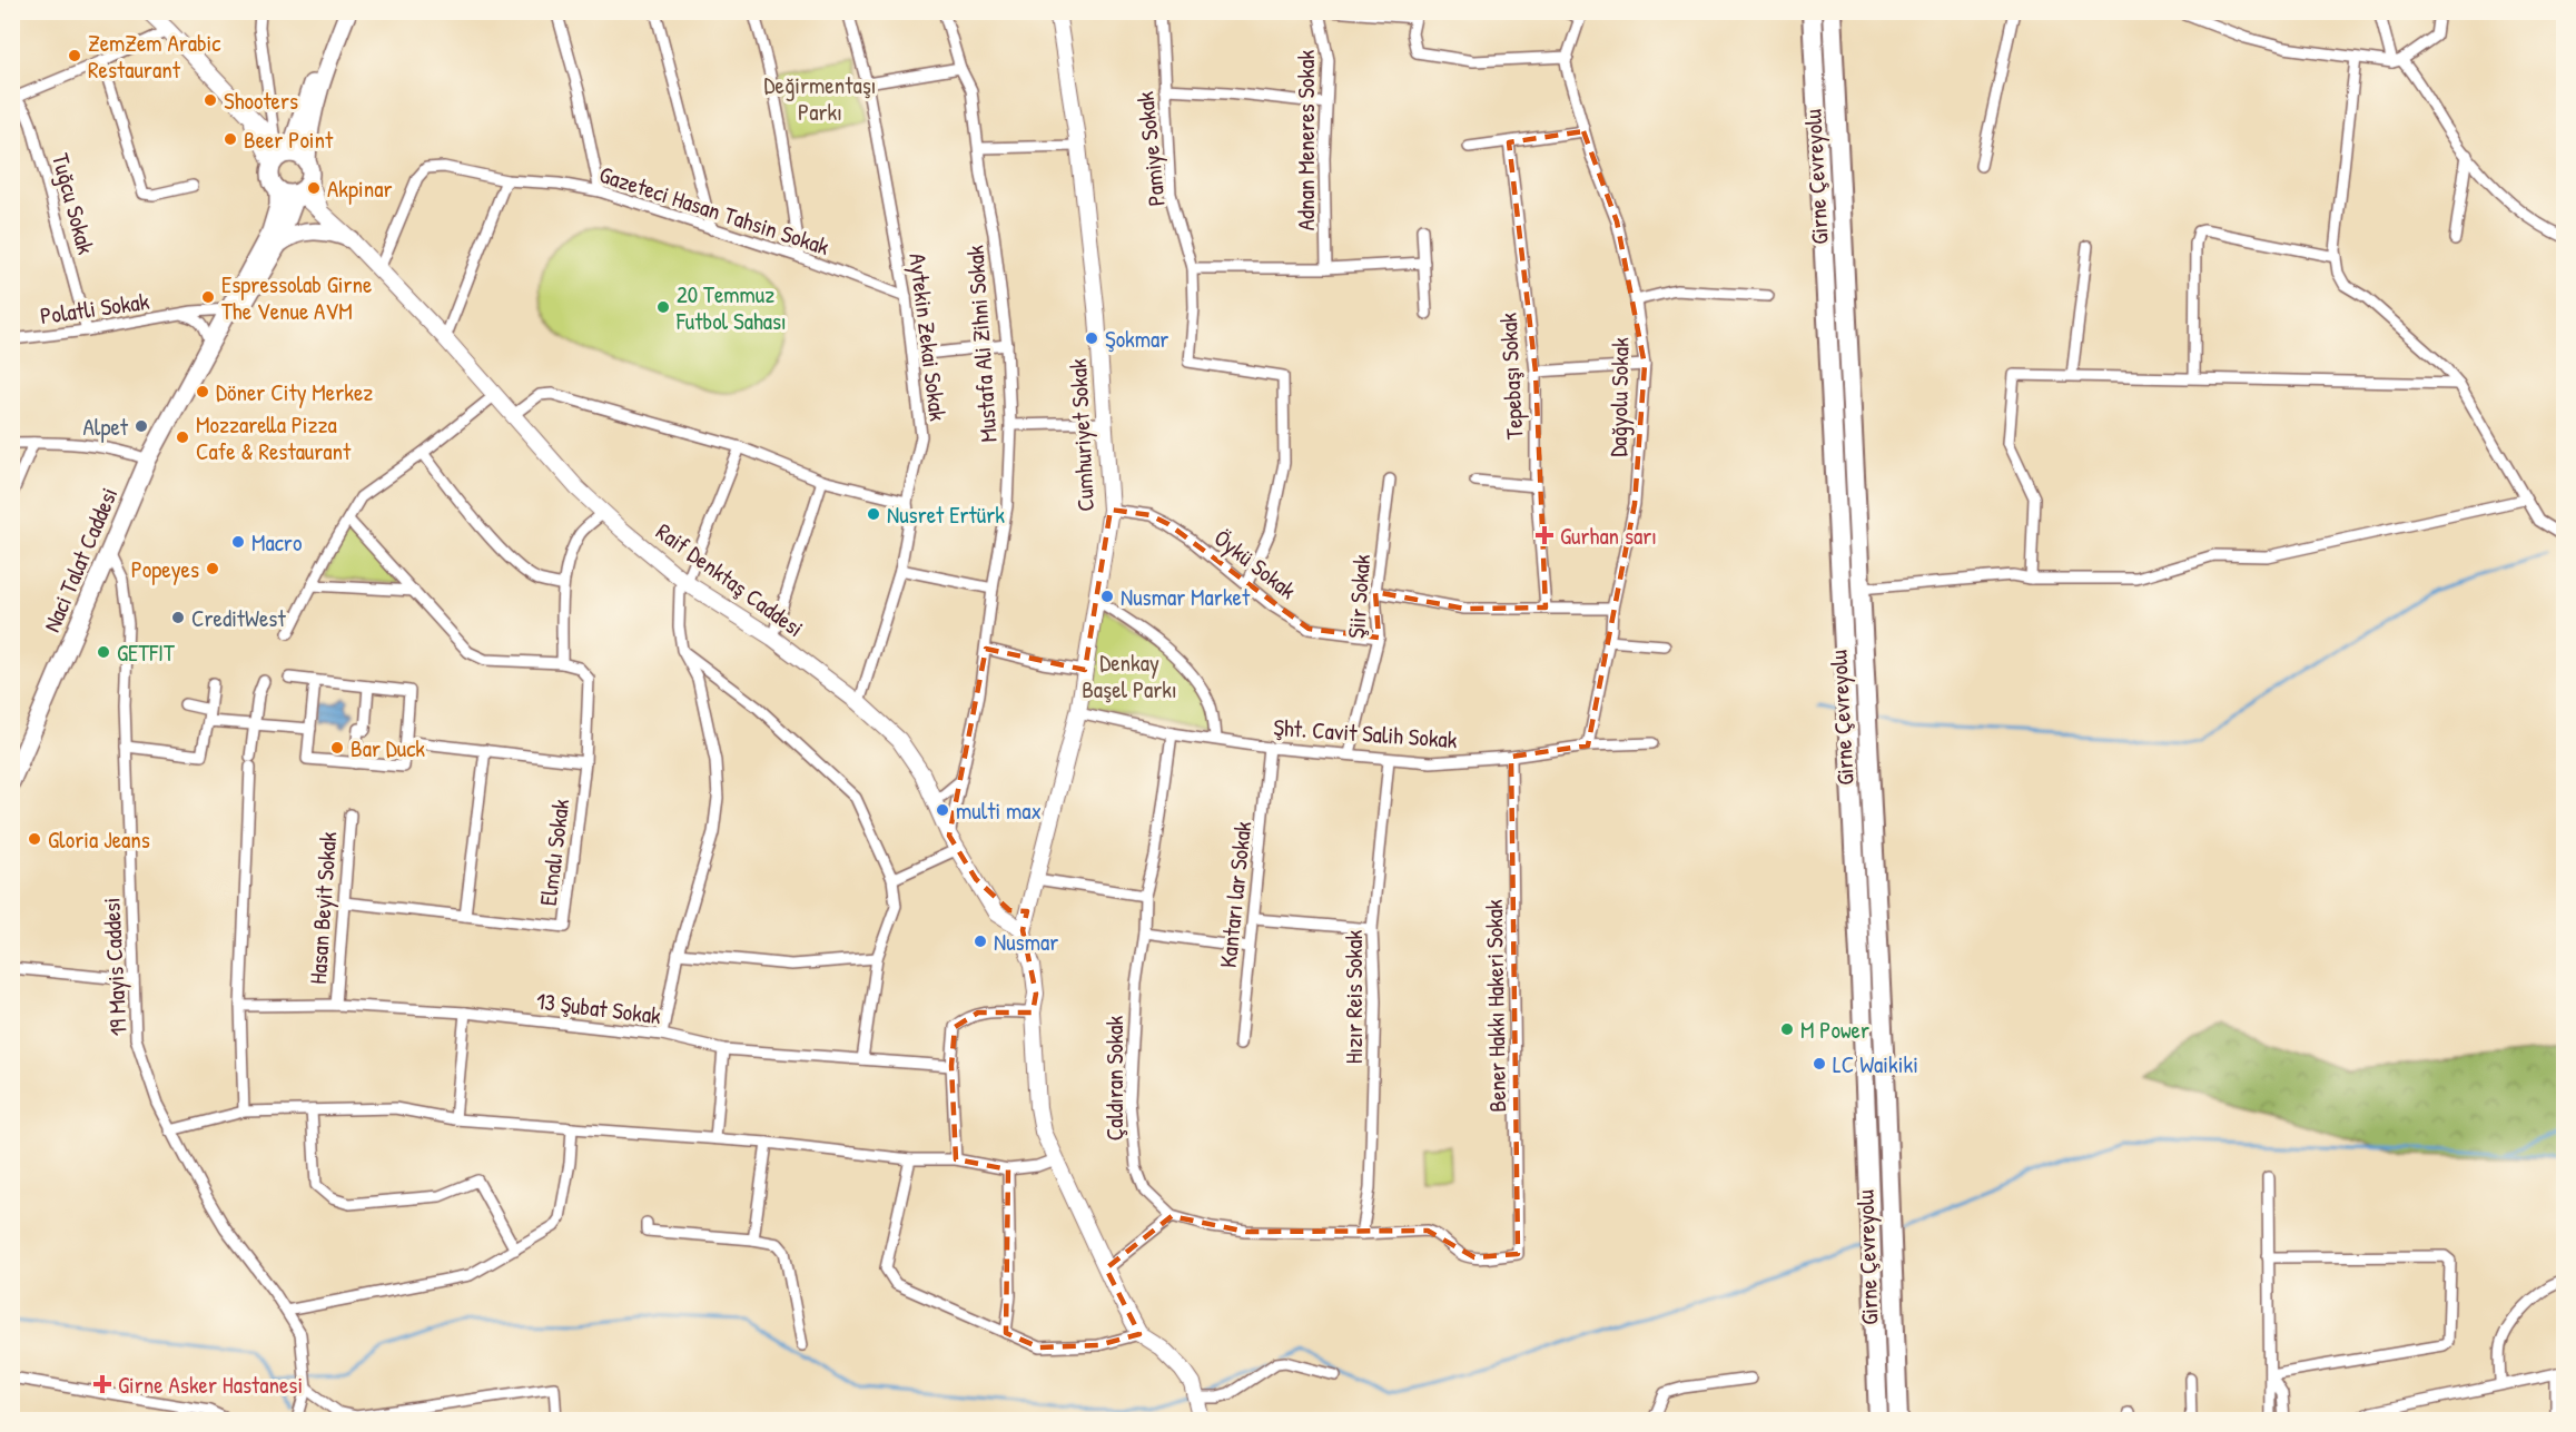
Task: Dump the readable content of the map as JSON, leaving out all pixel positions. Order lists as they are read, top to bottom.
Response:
{
  "streets": {
    "highway": ["Girne Çevreyolu"],
    "main road": ["Naci Talat Caddesi"],
    "street": [
      "Adnan Meneres Sokak",
      "Pamiye Sokak",
      "Tuğcu Sokak",
      "Gazeteci Hasan Tahsin Sokak",
      "Polatli Sokak",
      "Aytekin Zekai Sokak",
      "Mustafa Ali Zihni Sokak",
      "Tepebaşı Sokak",
      "Dağyolu Sokak",
      "Cumhuriyet Sokak",
      "Öykü Sokak",
      "Raif Denktaş Caddesi",
      "Şiir Sokak",
      "Şht. Cavit Salih Sokak",
      "Elmalı Sokak",
      "Kantarı lar Sokak",
      "Hasan Beyit Sokak",
      "19 Mayis Caddesi",
      "Hızır Reis Sokak",
      "Bener Hakkı Hakeri Sokak",
      "13 Şubat Sokak",
      "Çaldıran Sokak"
    ]
  },
  "crossings": [
    ["Pamiye Sokak", "Öykü Sokak"],
    ["Tuğcu Sokak", "Polatli Sokak"],
    ["Gazeteci Hasan Tahsin Sokak", "Aytekin Zekai Sokak"],
    ["Gazeteci Hasan Tahsin Sokak", "Raif Denktaş Caddesi"],
    ["Polatli Sokak", "Naci Talat Caddesi"],
    ["Aytekin Zekai Sokak", "Raif Denktaş Caddesi"],
    ["Mustafa Ali Zihni Sokak", "Raif Denktaş Caddesi"],
    ["Dağyolu Sokak", "Şht. Cavit Salih Sokak"],
    ["Cumhuriyet Sokak", "Öykü Sokak"],
    ["Cumhuriyet Sokak", "Raif Denktaş Caddesi"],
    ["Cumhuriyet Sokak", "Şht. Cavit Salih Sokak"],
    ["Naci Talat Caddesi", "Raif Denktaş Caddesi"],
    ["Naci Talat Caddesi", "19 Mayis Caddesi"],
    ["Öykü Sokak", "Şiir Sokak"],
    ["Şiir Sokak", "Şht. Cavit Salih Sokak"],
    ["Şht. Cavit Salih Sokak", "Kantarı lar Sokak"],
    ["Şht. Cavit Salih Sokak", "Hızır Reis Sokak"],
    ["Şht. Cavit Salih Sokak", "Bener Hakkı Hakeri Sokak"],
    ["Şht. Cavit Salih Sokak", "Çaldıran Sokak"],
    ["Elmalı Sokak", "Hasan Beyit Sokak"],
    ["Hasan Beyit Sokak", "13 Şubat Sokak"],
    ["Hızır Reis Sokak", "Çaldıran Sokak"],
    ["Bener Hakkı Hakeri Sokak", "Çaldıran Sokak"]
  ],
  "parks": ["Değirmentaşı Parkı", "Denkay Başel Parkı"],
  "places": {
    "other": [
      "ZemZem Arabic Restaurant",
      "Shooters",
      "Beer Point",
      "Akpinar",
      "Espressolab Girne The Venue AVM",
      "20 Temmuz Futbol Sahası",
      "Şokmar",
      "Döner City Merkez",
      "Alpet",
      "Mozzarella Pizza Cafe & Restaurant",
      "Nusret Ertürk",
      "Macro",
      "Popeyes",
      "Nusmar Market",
      "CreditWest",
      "GETFIT",
      "Bar Duck",
      "multi max",
      "Gloria Jeans",
      "Nusmar",
      "M Power",
      "LC Waikiki"
    ],
    "health": ["Gurhan sarı", "Girne Asker Hastanesi"]
  }
}
